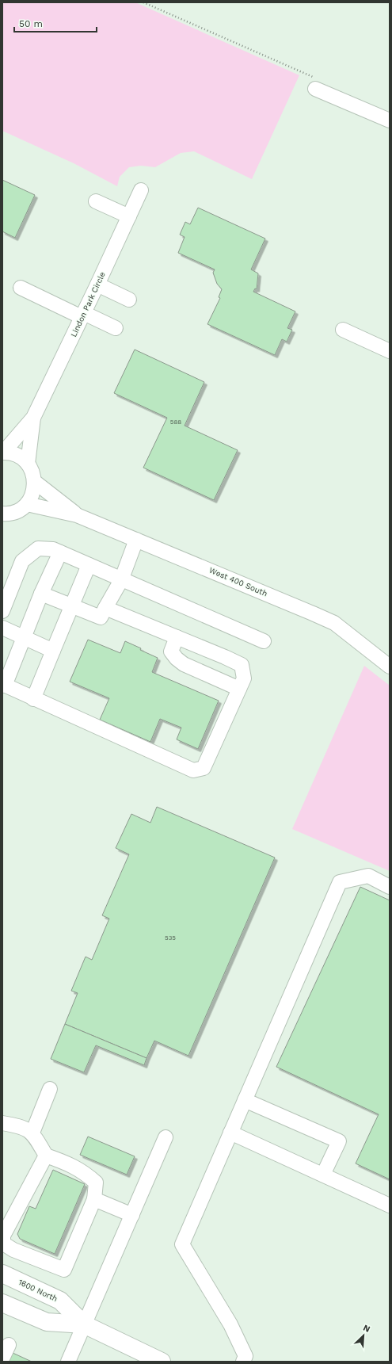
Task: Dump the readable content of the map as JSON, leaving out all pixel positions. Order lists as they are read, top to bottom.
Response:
{
  "streets": {
    "main road": ["1600 North"],
    "street": ["Lindon Park Circle", "West 400 South"]
  },
  "house_numbers": ["588", "535"],
  "scale_bar": "50 m",
  "north": "top right"
}
